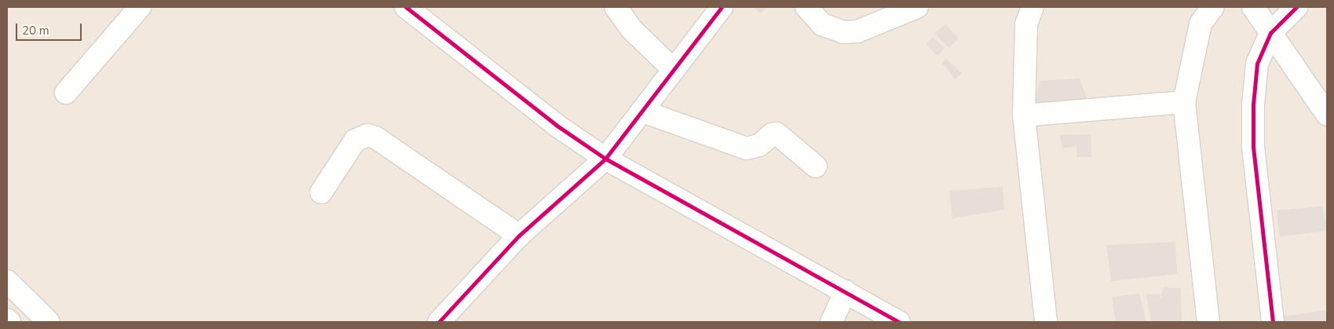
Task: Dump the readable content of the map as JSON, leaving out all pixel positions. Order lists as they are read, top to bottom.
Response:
{
  "scale_bar": "20 m"
}
